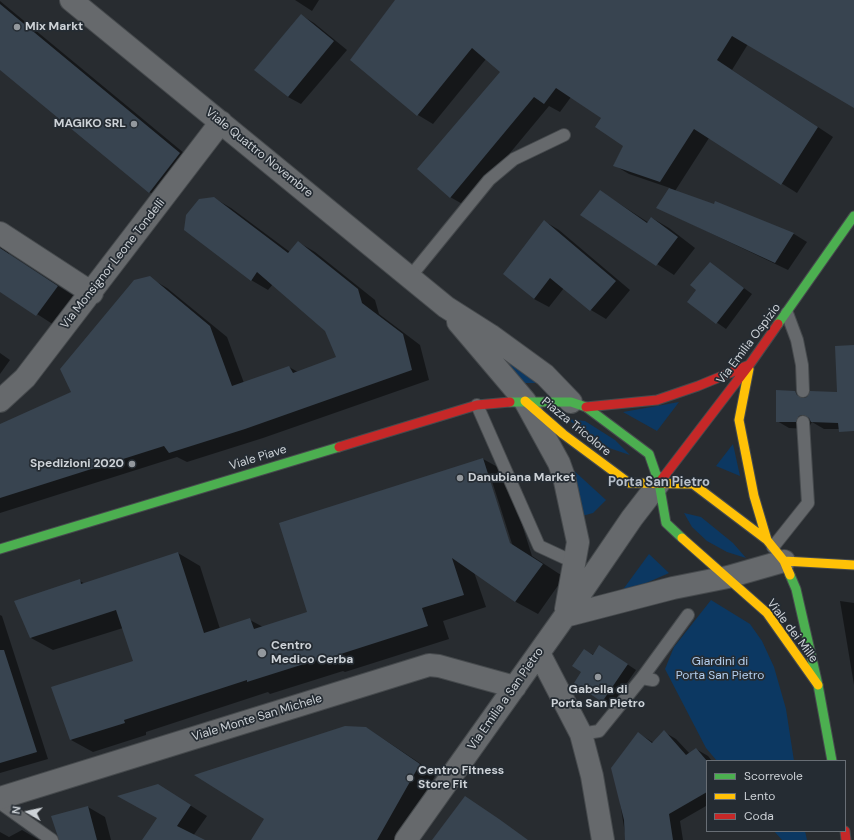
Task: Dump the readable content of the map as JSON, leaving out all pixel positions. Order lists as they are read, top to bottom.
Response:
{
  "streets": {
    "main road": [
      "Via Emilia Ospizio",
      "Piazza Tricolore",
      "Viale Piave",
      "Viale dei Mille"
    ],
    "street": [
      "Viale Quattro Novembre",
      "Via Monsignor Leone Tondelli",
      "Via Emilia a San Pietro",
      "Viale Monte San Michele"
    ]
  },
  "crossings": [
    ["Viale Quattro Novembre", "Via Monsignor Leone Tondelli"],
    ["Viale Quattro Novembre", "Piazza Tricolore"],
    ["Viale Quattro Novembre", "Viale Piave"],
    ["Viale Quattro Novembre", "Via Emilia a San Pietro"],
    ["Via Emilia Ospizio", "Piazza Tricolore"],
    ["Via Emilia Ospizio", "Via Emilia a San Pietro"],
    ["Piazza Tricolore", "Viale Piave"],
    ["Piazza Tricolore", "Viale dei Mille"],
    ["Piazza Tricolore", "Via Emilia a San Pietro"],
    ["Viale Piave", "Via Emilia a San Pietro"],
    ["Via Emilia a San Pietro", "Viale Monte San Michele"]
  ],
  "districts": ["Porta San Pietro"],
  "parks": ["Giardini di Porta San Pietro"],
  "places": [
    "Mix Markt",
    "MAGIKO SRL",
    "Spedizioni 2020",
    "Danubiana Market",
    "Centro Medico Cerba",
    "Gabella di Porta San Pietro",
    "Centro Fitness Store Fit"
  ],
  "legend": ["Scorrevole", "Lento", "Coda"],
  "north": "left"
}
